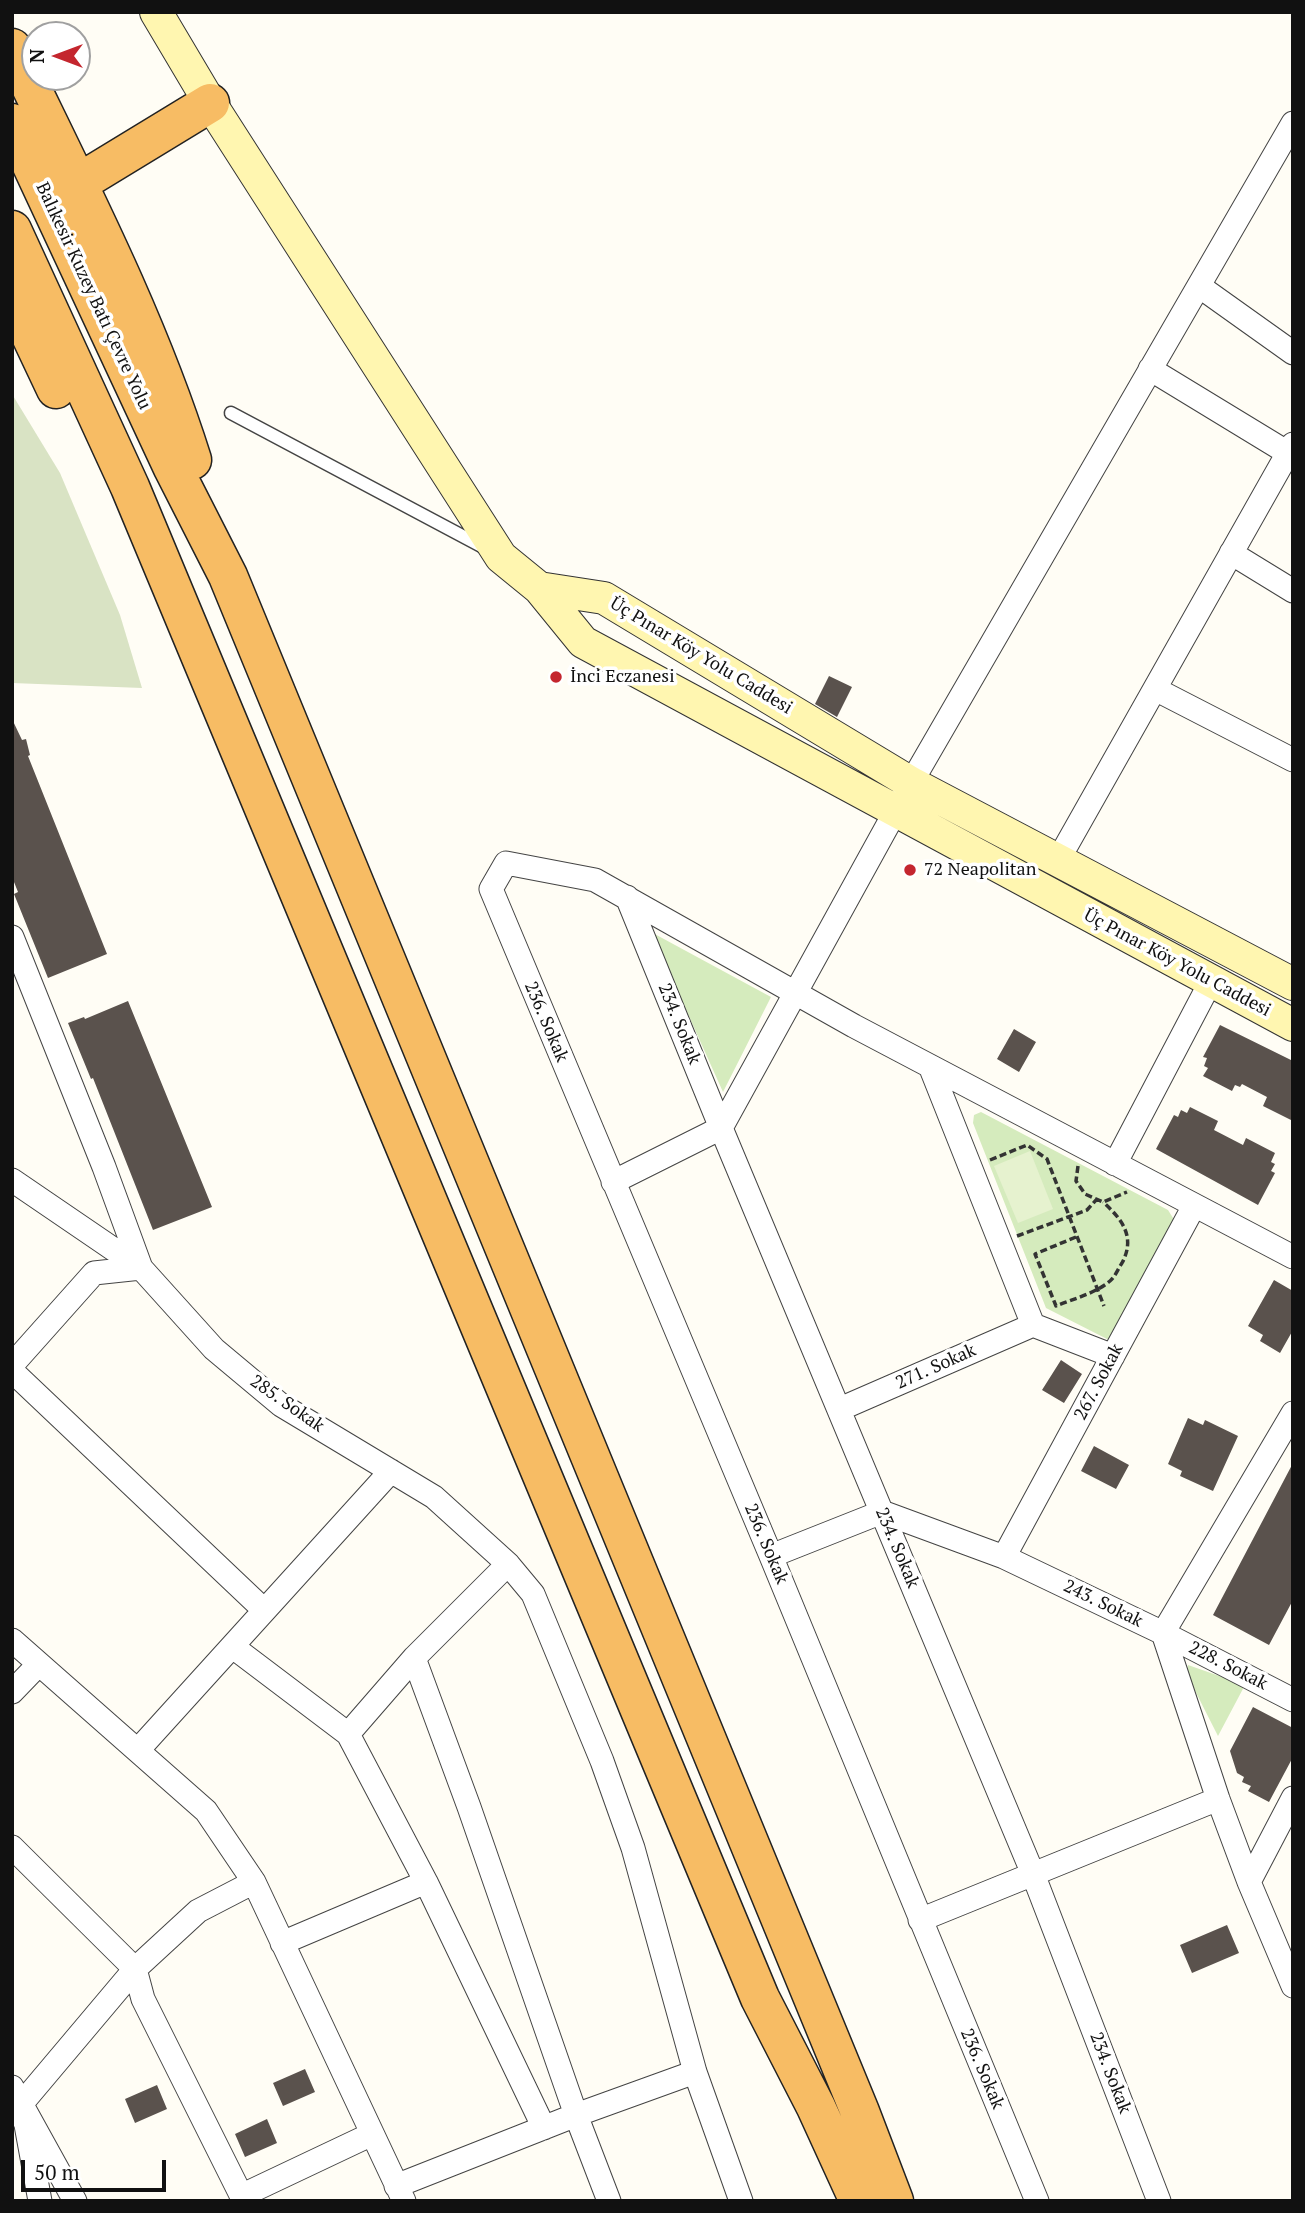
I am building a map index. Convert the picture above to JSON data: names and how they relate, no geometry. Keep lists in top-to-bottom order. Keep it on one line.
{"streets":{"highway":["Balıkesir Kuzey Batı Çevre Yolu"],"main road":["Üç Pınar Köy Yolu Caddesi"],"street":["236. Sokak","234. Sokak","271. Sokak","267. Sokak","285. Sokak","243. Sokak","228. Sokak"]},"crossings":[["236. Sokak","234. Sokak"],["234. Sokak","271. Sokak"],["234. Sokak","243. Sokak"],["267. Sokak","243. Sokak"],["243. Sokak","228. Sokak"]],"places":["İnci Eczanesi","72 Neapolitan"],"scale_bar":"50 m","north":"left"}
